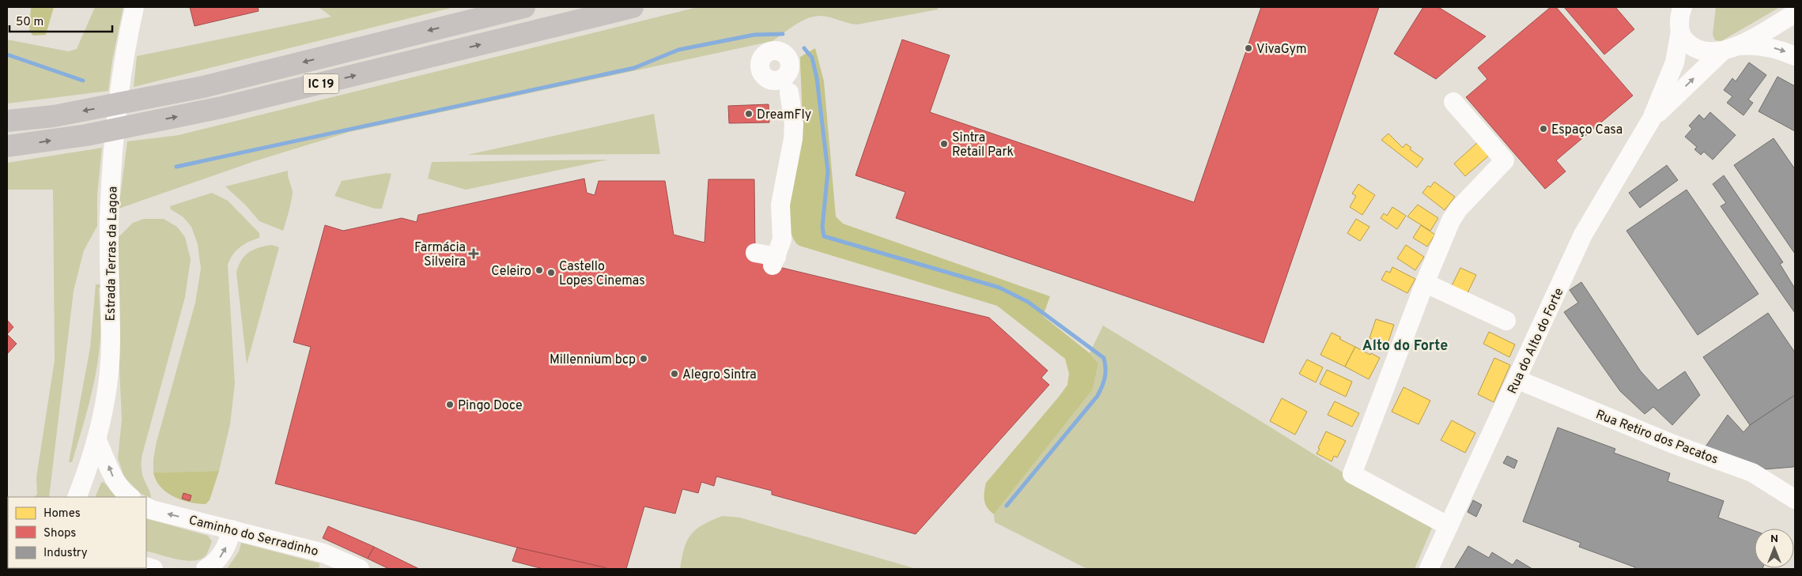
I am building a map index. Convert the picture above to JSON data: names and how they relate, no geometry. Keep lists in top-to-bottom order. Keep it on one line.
{"streets":{"highway":["IC 19"],"street":["Estrada Terras da Lagoa","Rua do Alto do Forte","Rua Retiro dos Pacatos","Caminho do Serradinho"]},"crossings":[["Rua do Alto do Forte","Rua Retiro dos Pacatos"]],"one_way":["Caminho do Serradinho"],"districts":["Alto do Forte"],"places":{"other":["VivaGym","DreamFly","Espaço Casa","Sintra Retail Park","Celeiro","Castello Lopes Cinemas","Millennium bcp","Alegro Sintra","Pingo Doce"],"health":["Farmácia Silveira"]},"legend":["Homes","Shops","Industry"],"scale_bar":"50 m","north":"top"}
